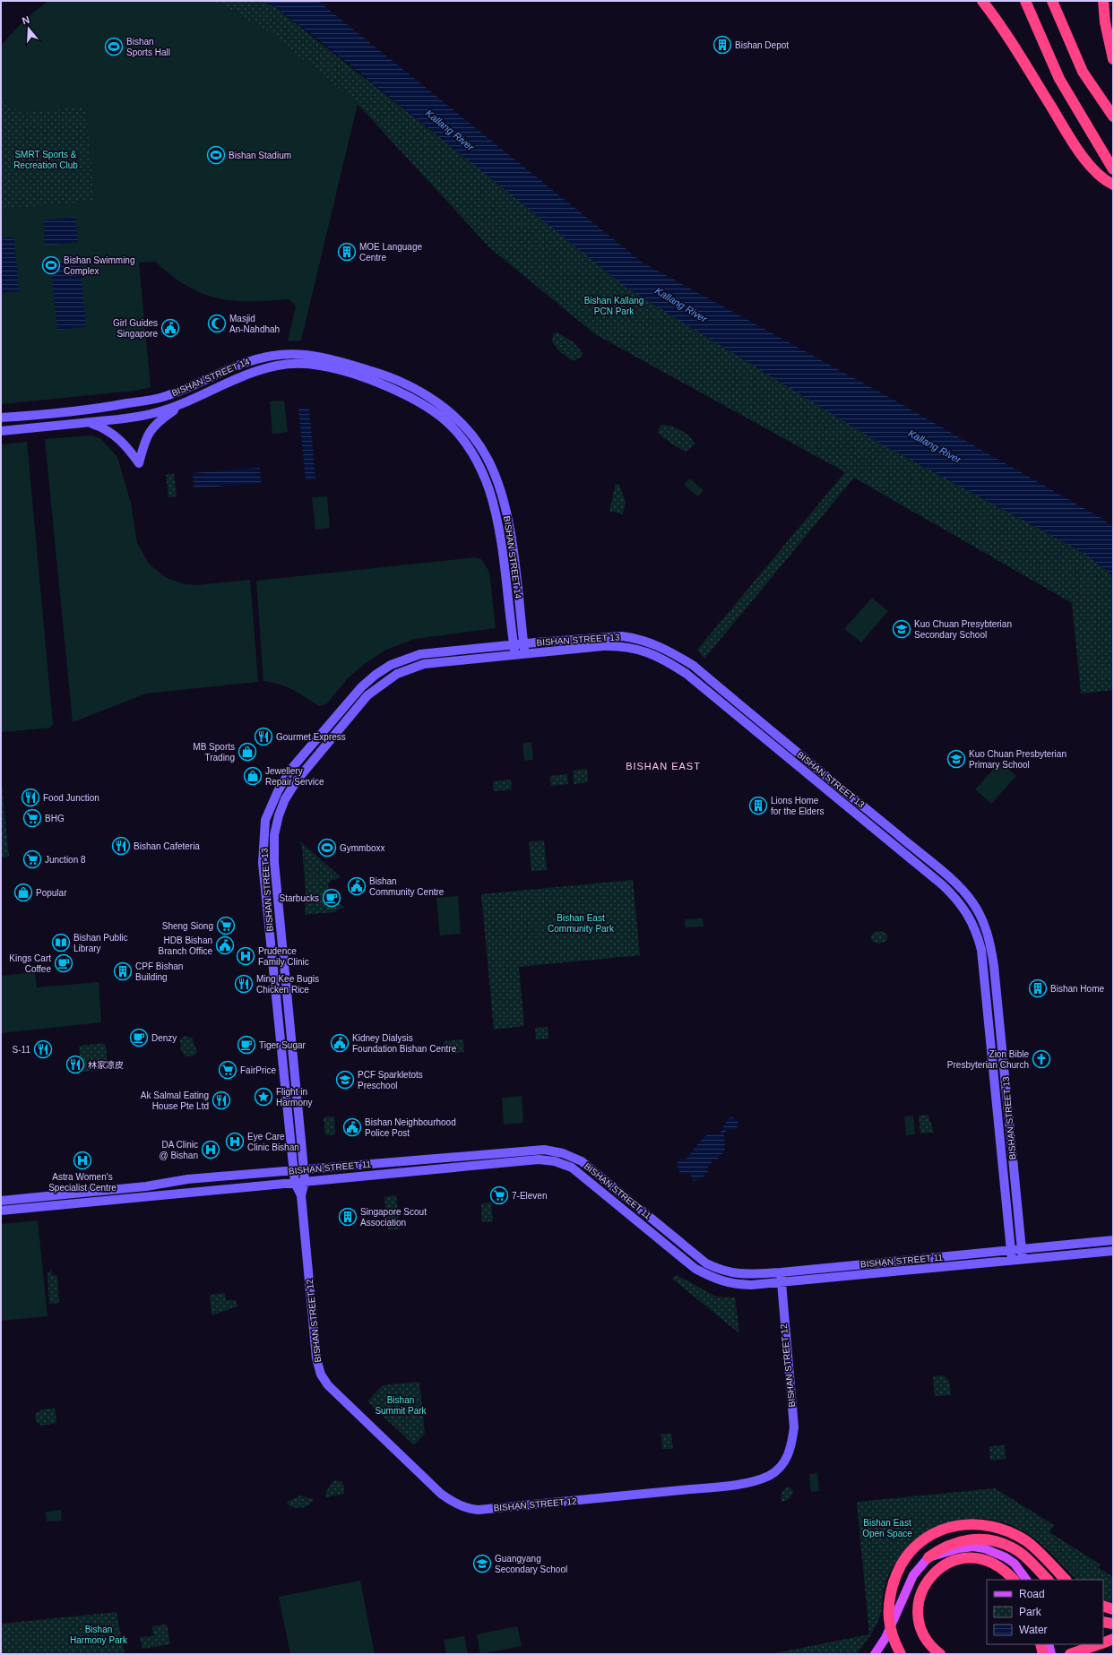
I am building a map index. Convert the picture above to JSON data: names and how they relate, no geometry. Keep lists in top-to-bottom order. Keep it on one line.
{"streets":{"street":["BISHAN STREET 14","BISHAN STREET 13","BISHAN STREET 11","BISHAN STREET 12"]},"crossings":[["BISHAN STREET 14","BISHAN STREET 13"],["BISHAN STREET 13","BISHAN STREET 11"],["BISHAN STREET 13","BISHAN STREET 12"],["BISHAN STREET 11","BISHAN STREET 12"]],"districts":["BISHAN EAST"],"water":["Kallang River"],"parks":["SMRT Sports & Recreation Club","Bishan Kallang PCN Park","Bishan East Community Park","Bishan Summit Park","Bishan East Open Space","Bishan Harmony Park"],"places":{"building":["Bishan Depot","MOE Language Centre","Lions Home for the Elders","CPF Bishan Building","Bishan Home","Singapore Scout Association"],"sports":["Bishan Sports Hall","Bishan Stadium","Bishan Swimming Complex","Gymmboxx"],"mosque":["Masjid An-Nahdhah"],"public building":["Girl Guides Singapore","Bishan Community Centre","HDB Bishan Branch Office","Kidney Dialysis Foundation Bishan Centre","Bishan Neighbourhood Police Post"],"school or university":["Kuo Chuan Presybterian Secondary School","Kuo Chuan Presbyterian Primary School","PCF Sparkletots Preschool","Guangyang Secondary School"],"restaurant":["Gourmet Express","Food Junction","Bishan Cafeteria","Ming Kee Bugis Chicken Rice","S-11","林家凉皮","Ak Salmal Eating House Pte Ltd"],"shop":["MB Sports Trading","Jewellery Repair Service","Popular"],"supermarket":["BHG","Junction 8","Sheng Siong","FairPrice","7-Eleven"],"cafe":["Starbucks","Kings Cart Coffee","Denzy","Tiger Sugar"],"library":["Bishan Public Library"],"hospital":["Prudence Family Clinic","Eye Care Clinic Bishan","DA Clinic @ Bishan","Astra Women's Specialist Centre"],"church":["Zion Bible Presbyterian Church"],"place":["Flight in Harmony"]},"legend":["Road","Park","Water"],"north":"top"}
